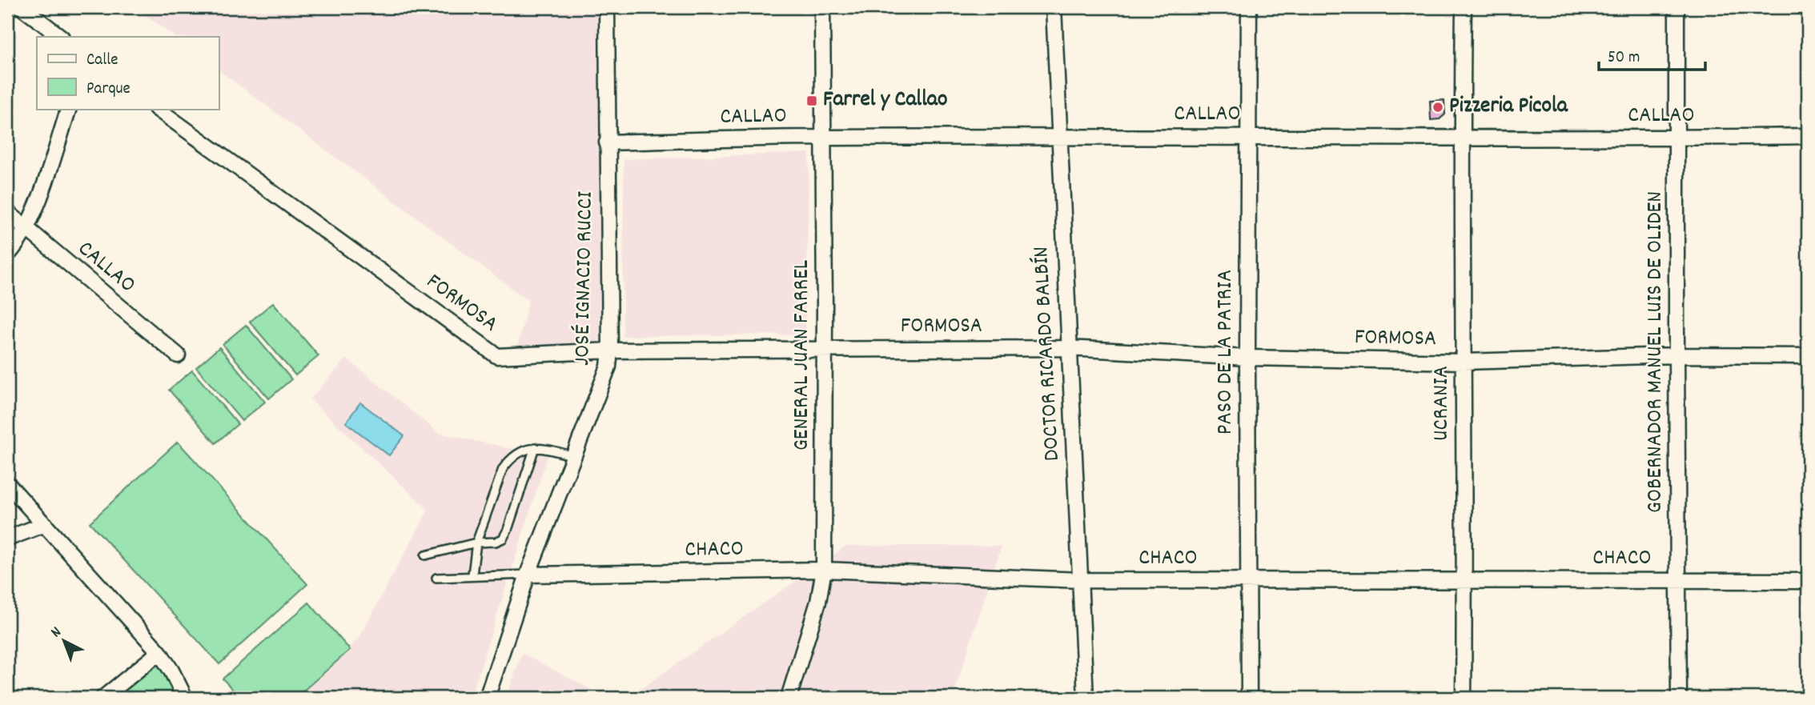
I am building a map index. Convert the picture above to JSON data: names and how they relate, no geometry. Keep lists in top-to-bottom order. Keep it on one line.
{"streets":{"street":["CALLAO","JOSÉ IGNACIO RUCCI","FORMOSA","PASO DE LA PATRIA","GOBERNADOR MANUEL LUIS DE OLIDEN","DOCTOR RICARDO BALBÍN","GENERAL JUAN FARREL","UCRANIA","CHACO"]},"crossings":[["CALLAO","JOSÉ IGNACIO RUCCI"],["CALLAO","PASO DE LA PATRIA"],["CALLAO","GOBERNADOR MANUEL LUIS DE OLIDEN"],["CALLAO","DOCTOR RICARDO BALBÍN"],["CALLAO","GENERAL JUAN FARREL"],["CALLAO","UCRANIA"],["JOSÉ IGNACIO RUCCI","FORMOSA"],["JOSÉ IGNACIO RUCCI","CHACO"],["FORMOSA","PASO DE LA PATRIA"],["FORMOSA","GOBERNADOR MANUEL LUIS DE OLIDEN"],["FORMOSA","DOCTOR RICARDO BALBÍN"],["FORMOSA","GENERAL JUAN FARREL"],["FORMOSA","UCRANIA"],["PASO DE LA PATRIA","CHACO"],["GOBERNADOR MANUEL LUIS DE OLIDEN","CHACO"],["DOCTOR RICARDO BALBÍN","CHACO"],["GENERAL JUAN FARREL","CHACO"],["UCRANIA","CHACO"]],"places":{"transit":["Farrel y Callao"],"other":["Pizzeria Picola"]},"legend":["Calle","Parque"],"scale_bar":"50 m","north":"top left"}
